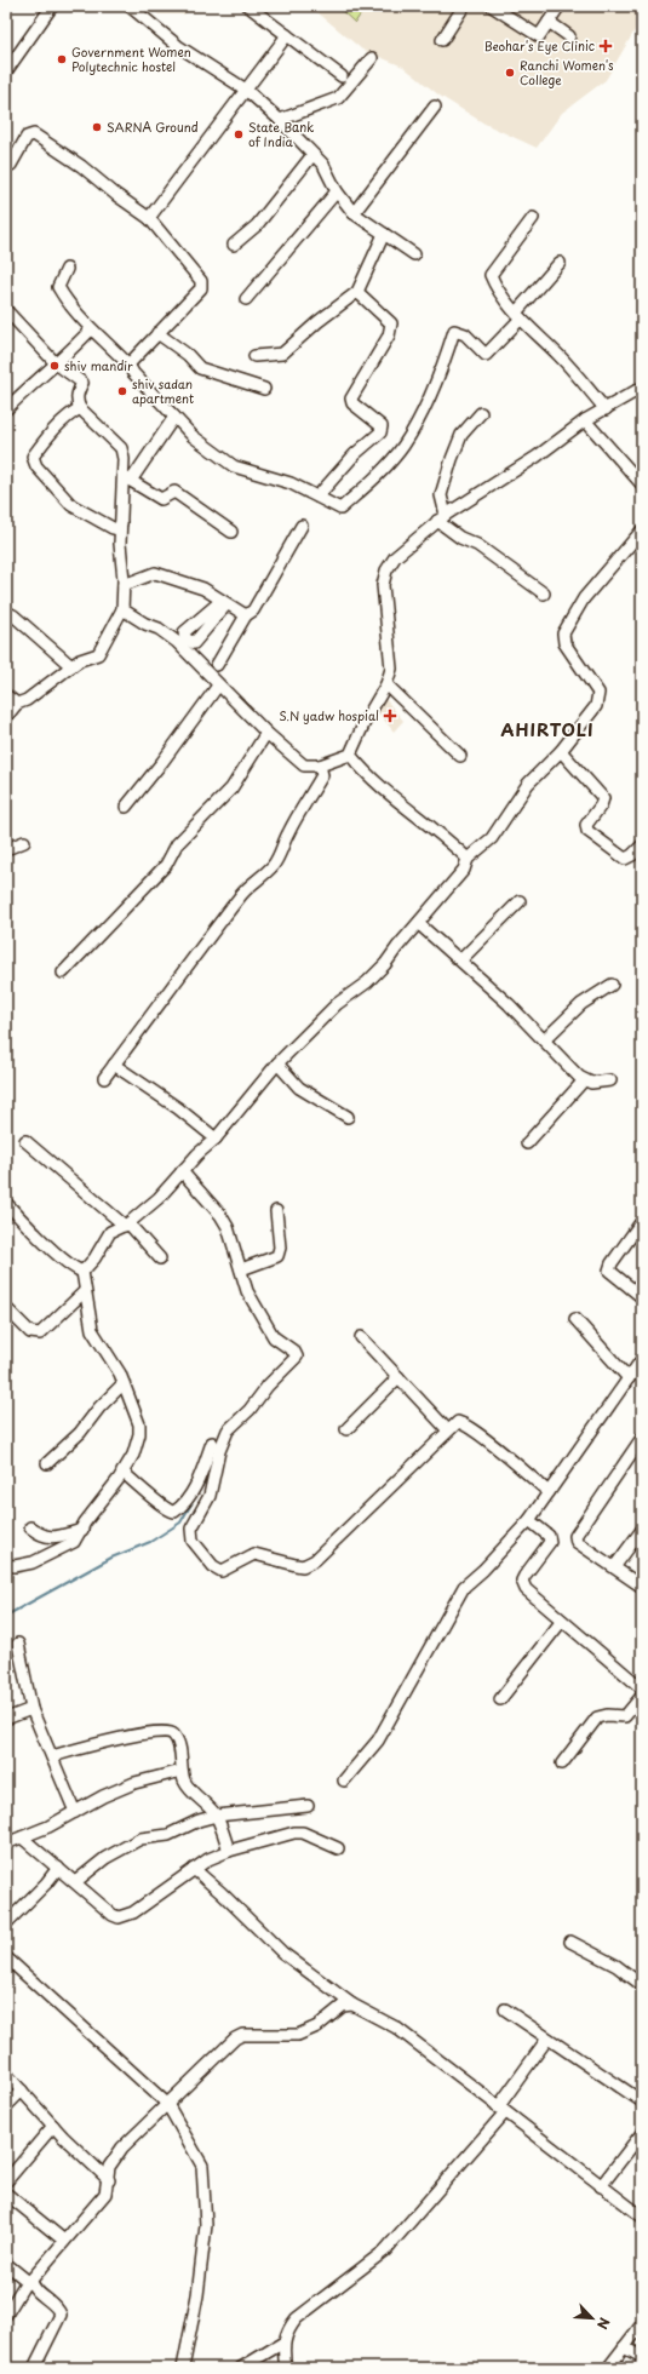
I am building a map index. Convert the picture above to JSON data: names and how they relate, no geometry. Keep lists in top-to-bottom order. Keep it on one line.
{"districts":["AHIRTOLI"],"places":{"health":["Beohar's Eye Clinic","S.N yadw hospial"],"other":["Government Women Polytechnic hostel","Ranchi Women's College","SARNA Ground","State Bank of India","shiv mandir","shiv sadan apartment"]},"north":"bottom right"}
